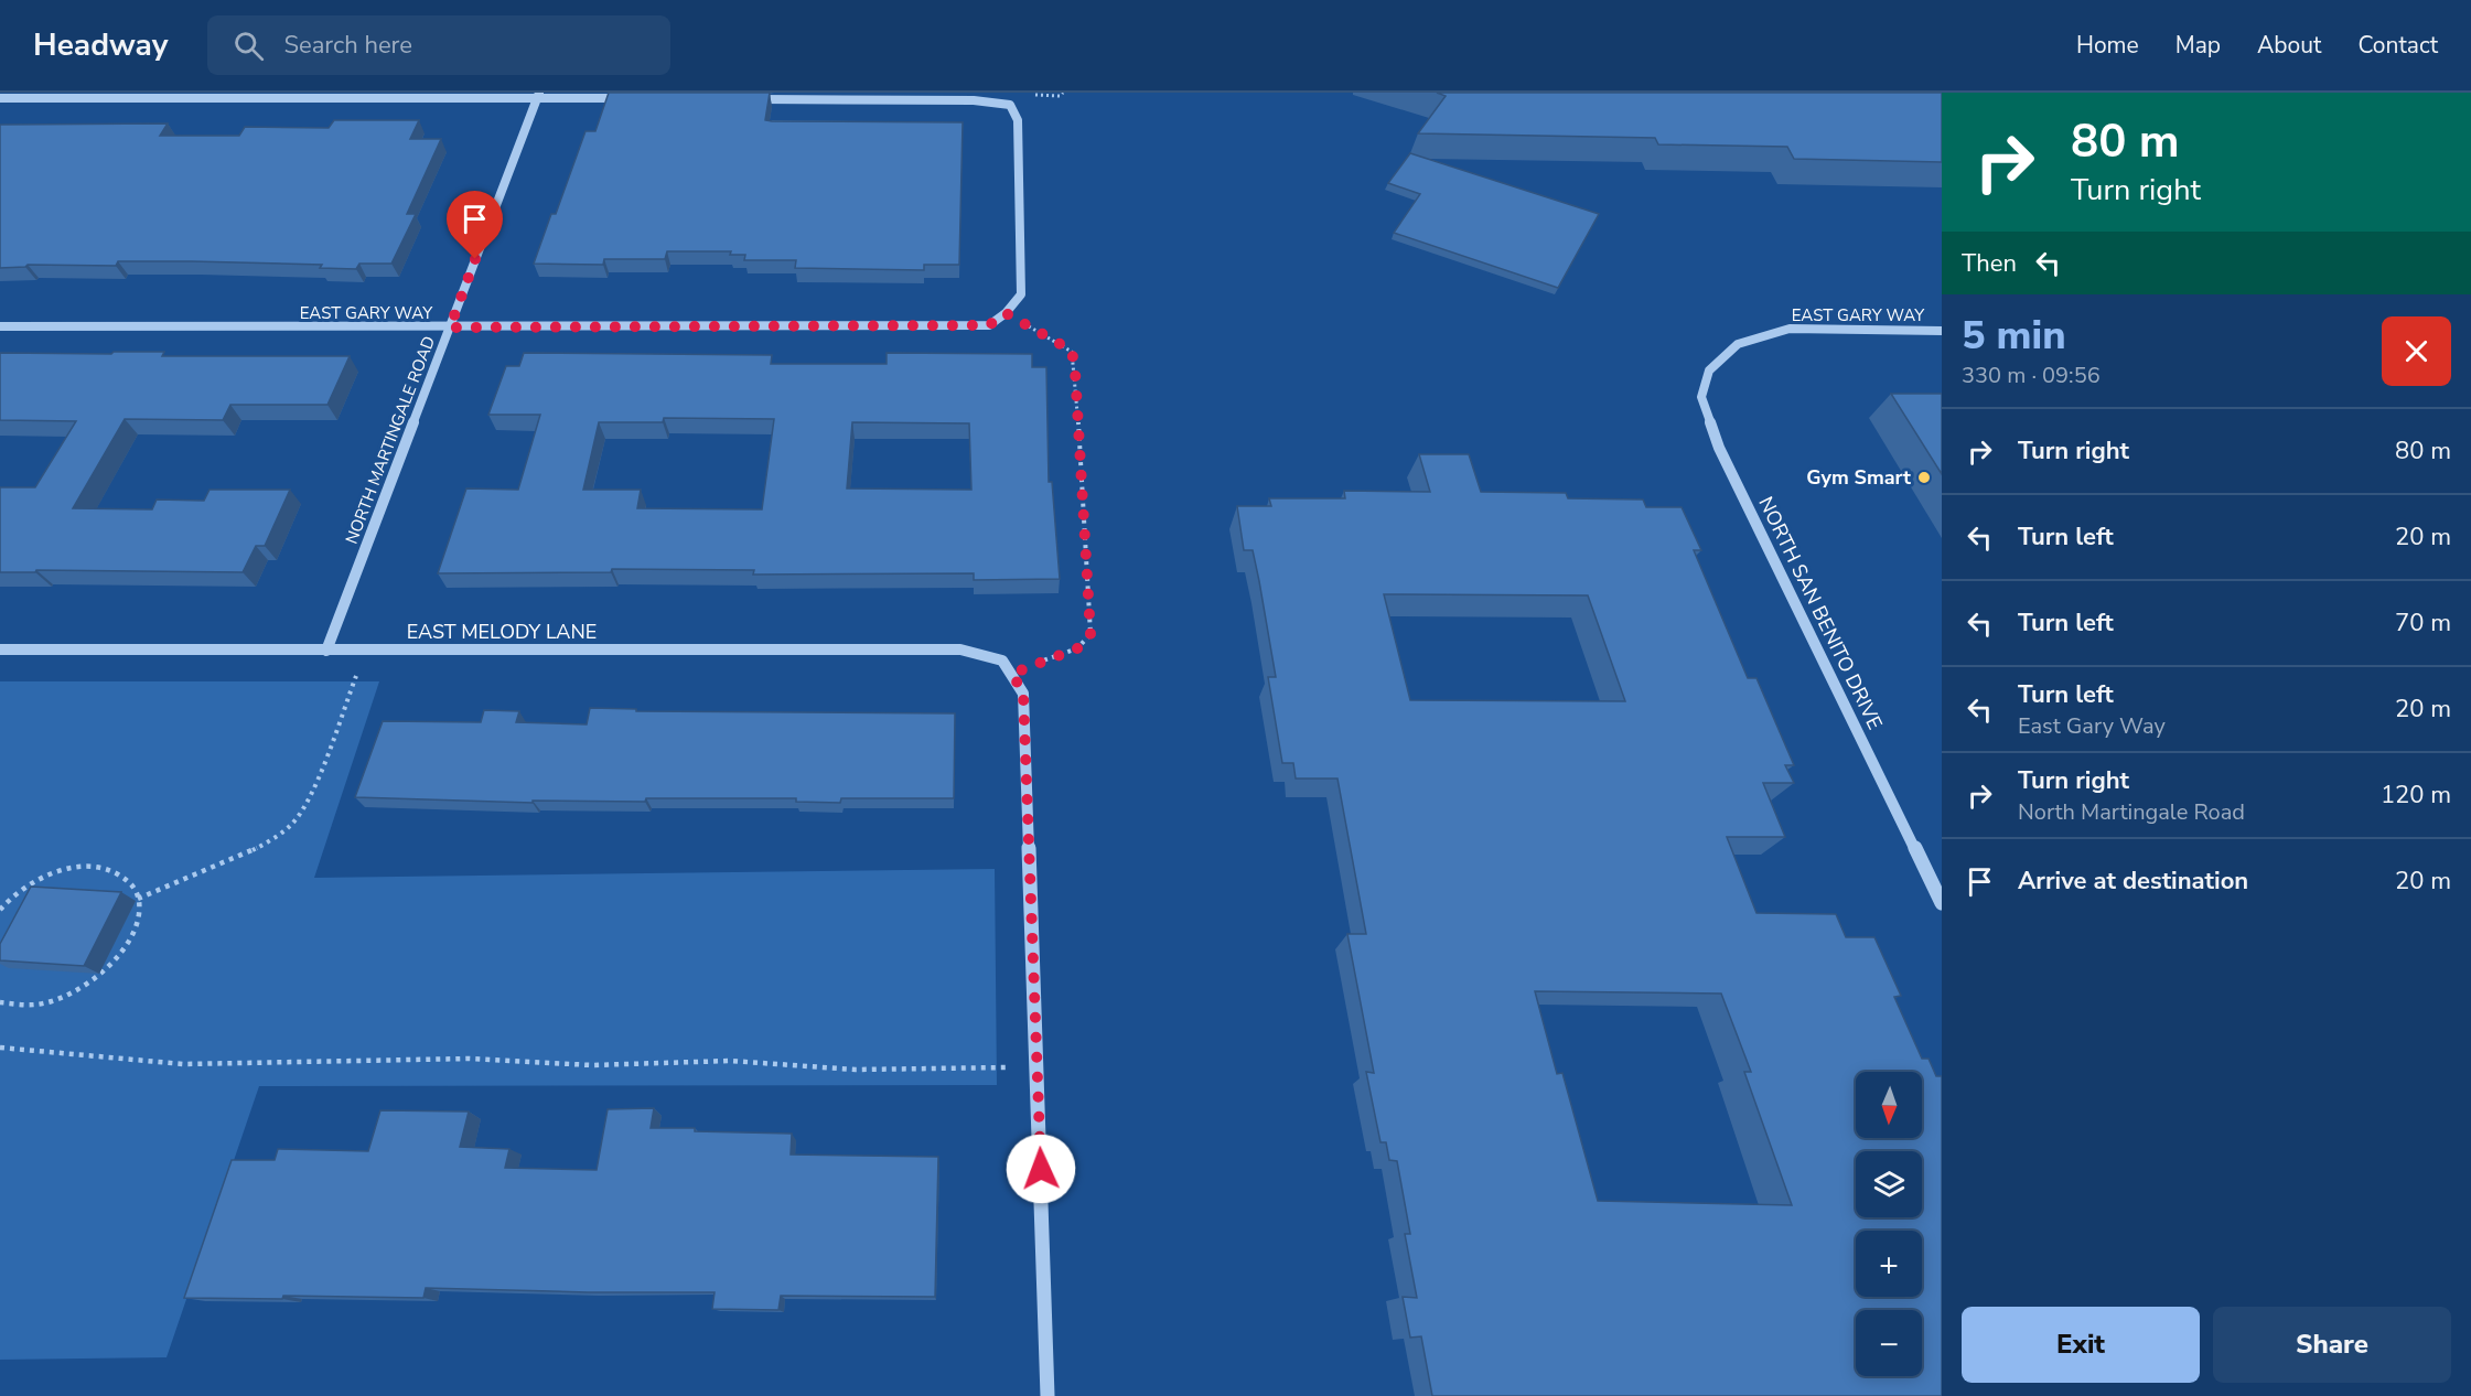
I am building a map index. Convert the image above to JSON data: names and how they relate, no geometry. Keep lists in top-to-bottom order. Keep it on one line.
{"streets":{"street":["EAST GARY WAY","NORTH MARTINGALE ROAD","NORTH SAN BENITO DRIVE","EAST MELODY LANE"]},"crossings":[["EAST GARY WAY","NORTH MARTINGALE ROAD"],["EAST GARY WAY","NORTH SAN BENITO DRIVE"],["NORTH MARTINGALE ROAD","EAST MELODY LANE"]],"places":["Gym Smart"],"north":"bottom","page":{"header":"Headway","search":"Search here","nav":["Home","Map","About","Contact"],"turn":["80 m","Turn right"],"then":"Then","heading":["5 min","330 m · 09:56"],"list":[{"name":"Turn right","value":"80 m"},{"name":"Turn left","value":"20 m"},{"name":"Turn left","value":"70 m"},{"name":"Turn left","note":"East Gary Way","value":"20 m"},{"name":"Turn right","note":"North Martingale Road","value":"120 m"},{"name":"Arrive at destination","value":"20 m"}],"map_buttons":["+","−"],"buttons":["Exit","Share"]}}
